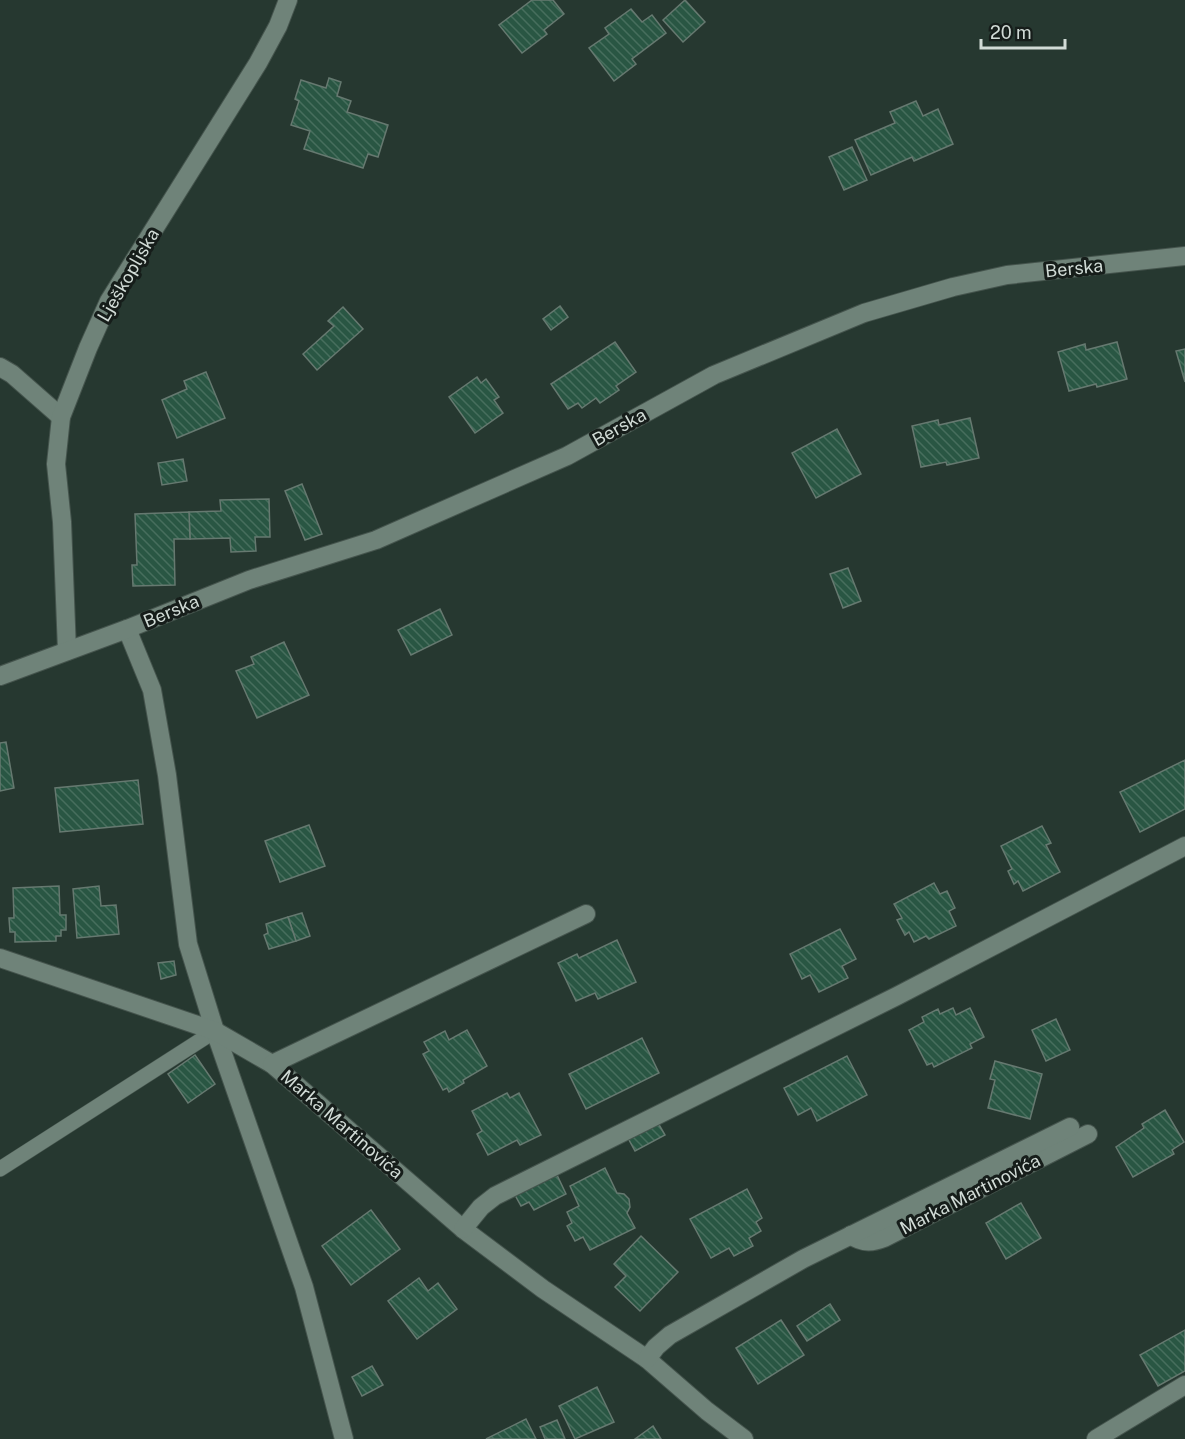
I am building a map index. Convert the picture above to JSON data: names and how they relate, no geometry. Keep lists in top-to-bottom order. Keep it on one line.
{"streets":{"street":["Berska","Lješkopljska","Marka Martinovića"]},"crossings":[["Berska","Lješkopljska"]],"scale_bar":"20 m"}
